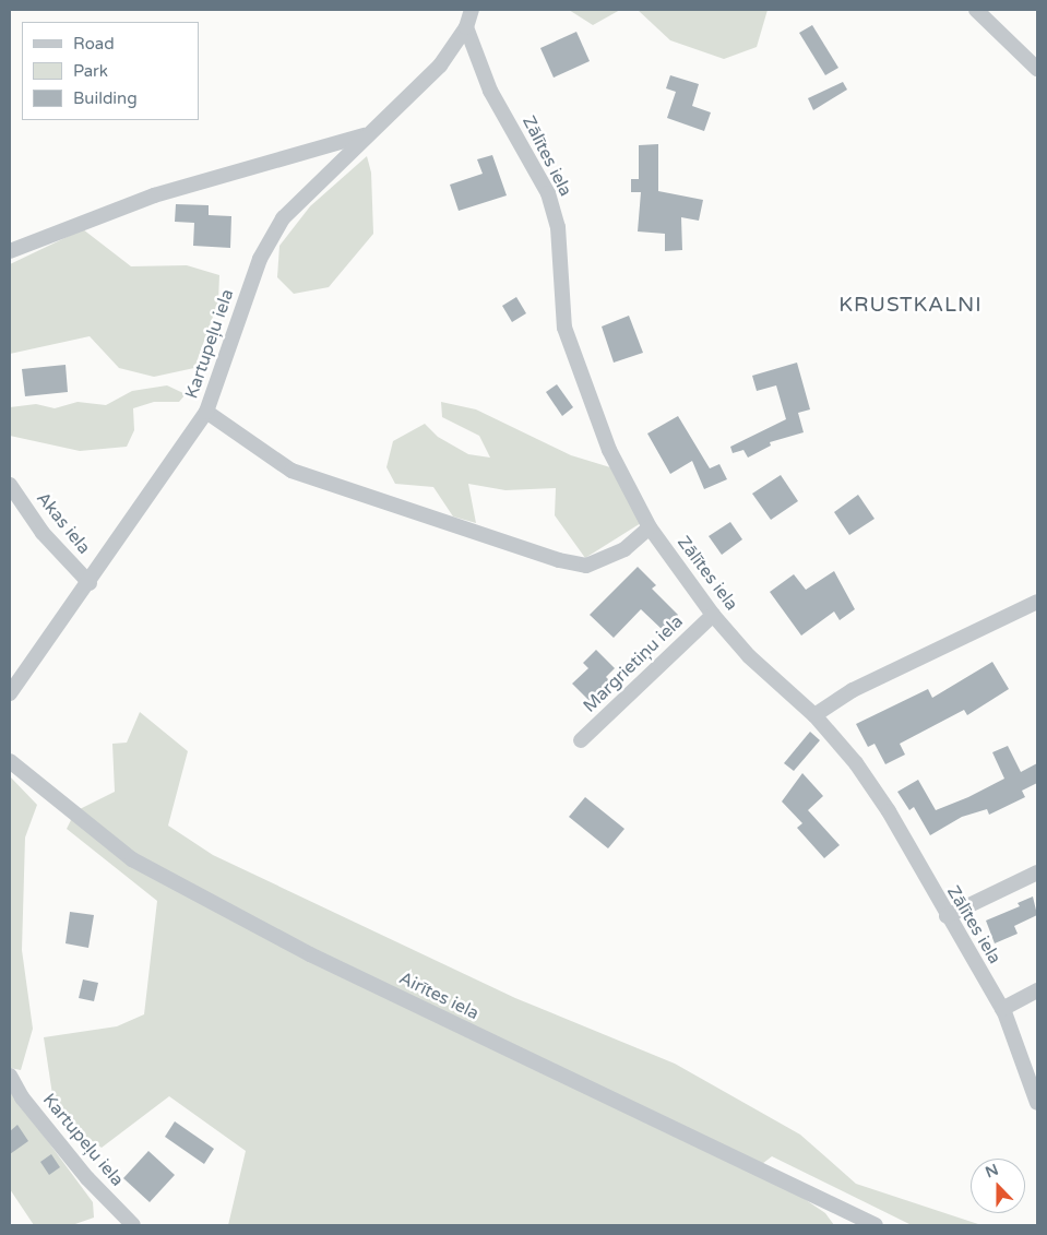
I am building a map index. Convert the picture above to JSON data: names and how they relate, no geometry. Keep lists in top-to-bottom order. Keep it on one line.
{"streets":{"street":["Zālītes iela","Kartupeļu iela","Akas iela","Margrietiņu iela","Airītes iela"]},"crossings":[["Zālītes iela","Kartupeļu iela"],["Zālītes iela","Margrietiņu iela"],["Kartupeļu iela","Akas iela"]],"districts":["KRUSTKALNI"],"legend":["Road","Park","Building"],"north":"top"}
